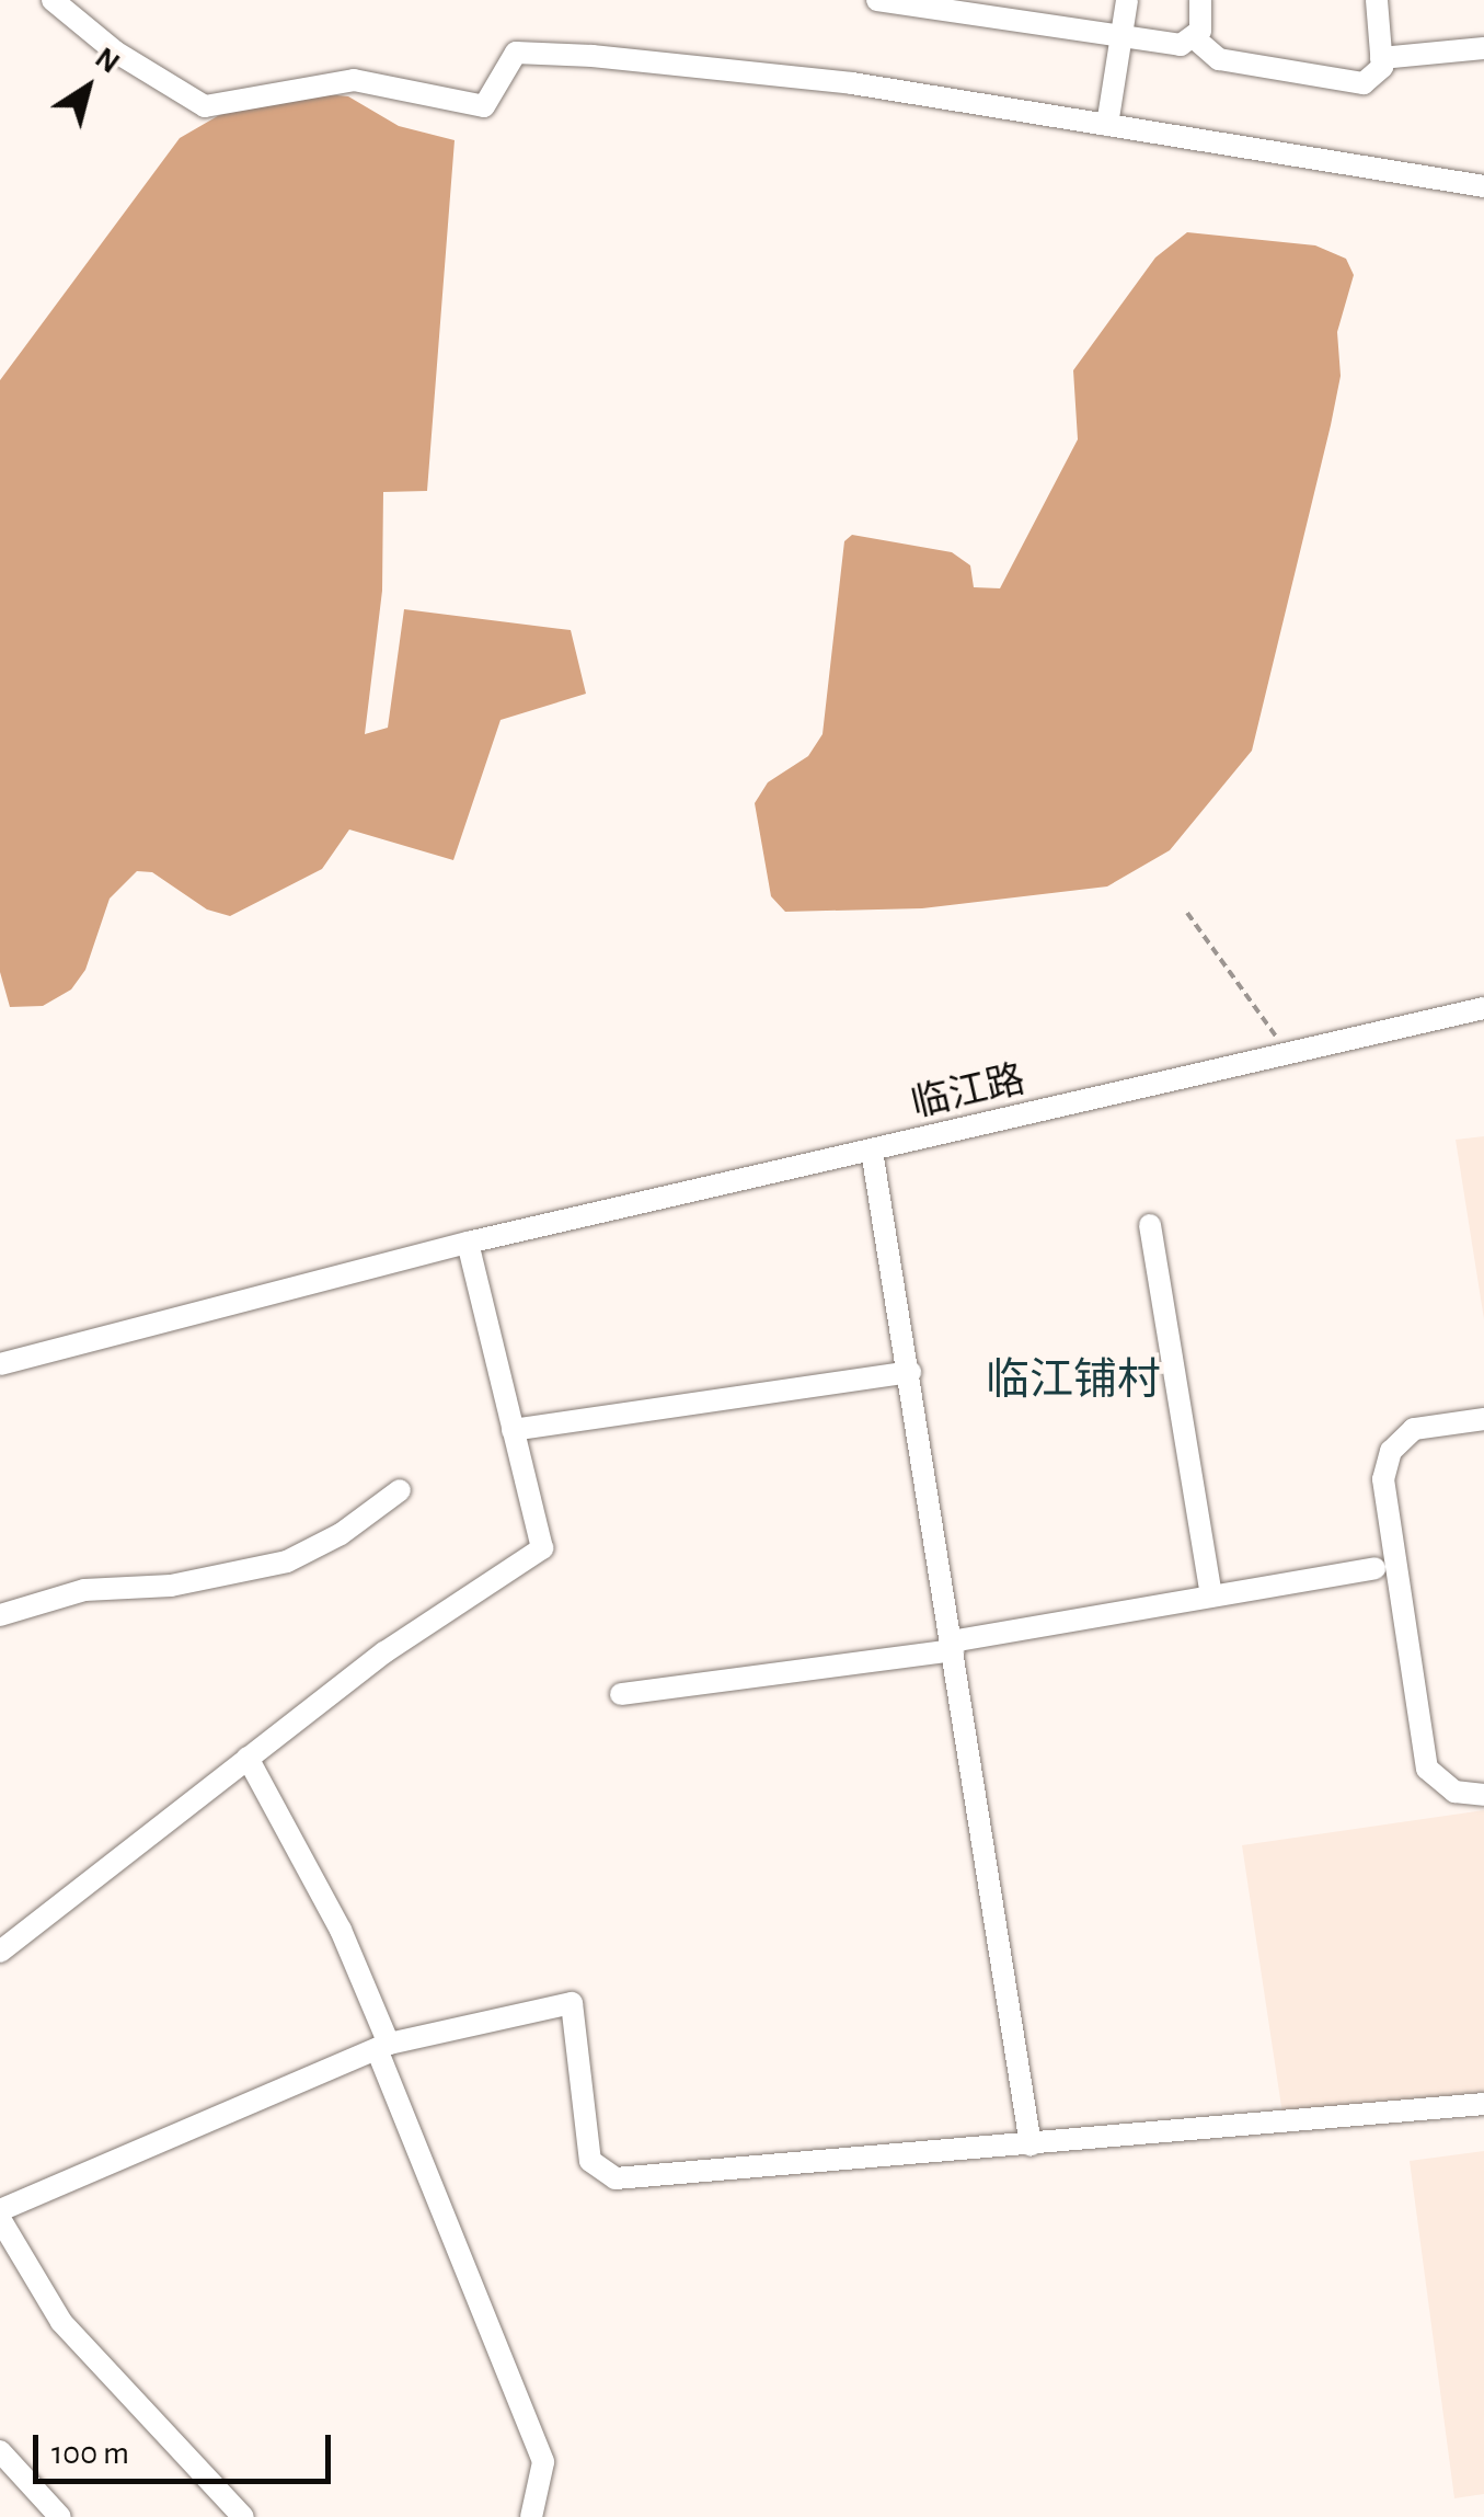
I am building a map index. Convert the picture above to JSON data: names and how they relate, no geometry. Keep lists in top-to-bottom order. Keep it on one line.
{"streets":{"street":["临江路"]},"districts":["临江铺村"],"scale_bar":"100 m","north":"top right"}
